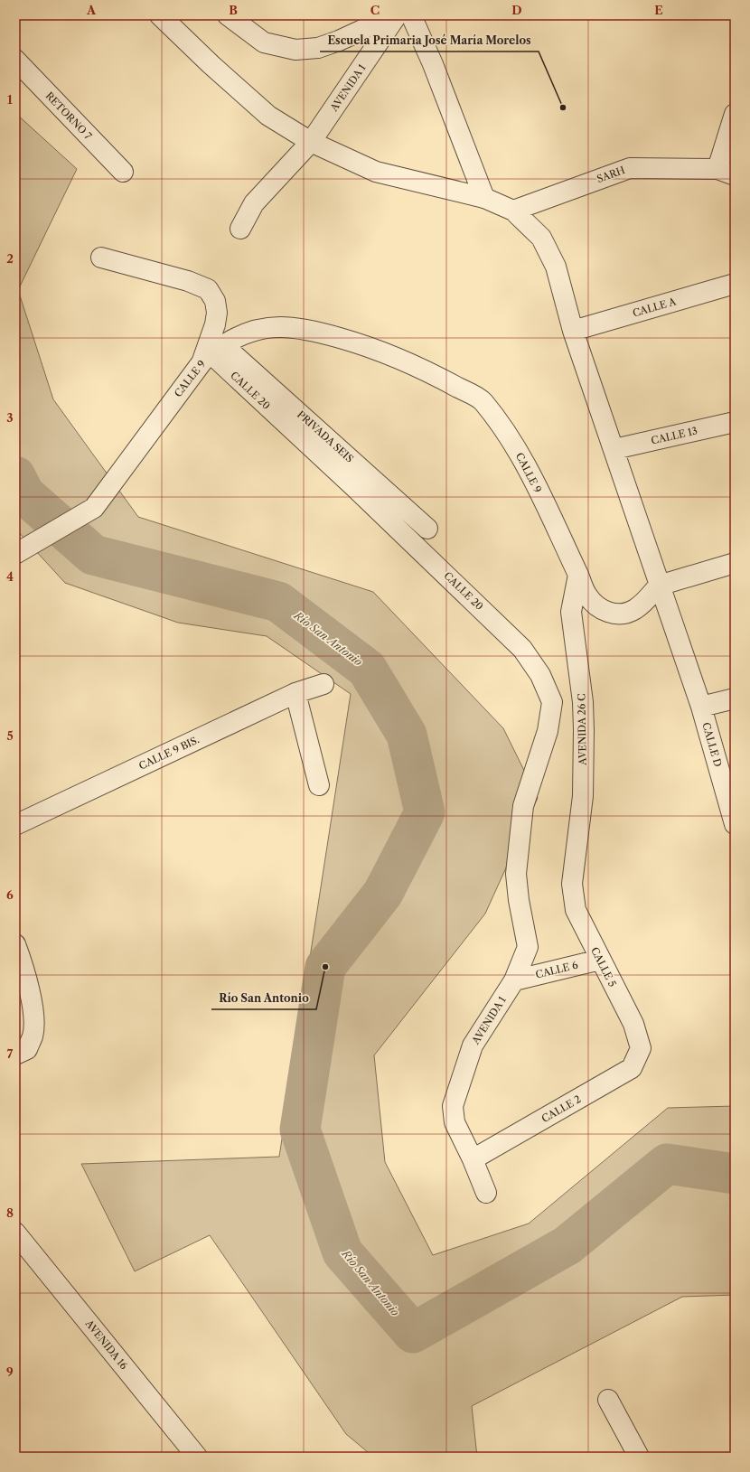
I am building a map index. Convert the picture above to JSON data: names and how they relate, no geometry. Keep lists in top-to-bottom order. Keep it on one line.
{"streets":{"street":["AVENIDA 1","RETORNO 7","SARH","CALLE A","CALLE 9","CALLE 20","CALLE 13","PRIVADA SEIS","AVENIDA 26 C","CALLE D","CALLE 9 BIS.","CALLE 5","CALLE 6","CALLE 2","AVENIDA 16"]},"crossings":[["AVENIDA 1","CALLE 20"],["AVENIDA 1","CALLE 6"],["AVENIDA 1","CALLE 2"],["CALLE 9","CALLE 20"],["CALLE 9","PRIVADA SEIS"],["CALLE 9","AVENIDA 26 C"],["CALLE 9","CALLE D"],["CALLE 20","PRIVADA SEIS"],["AVENIDA 26 C","CALLE 5"],["CALLE 5","CALLE 6"],["CALLE 5","CALLE 2"]],"water":["Río San Antonio"],"places":["Escuela Primaria José María Morelos","Río San Antonio"],"grid":{"columns":["A","B","C","D","E"],"rows":["1","2","3","4","5","6","7","8","9"]}}
